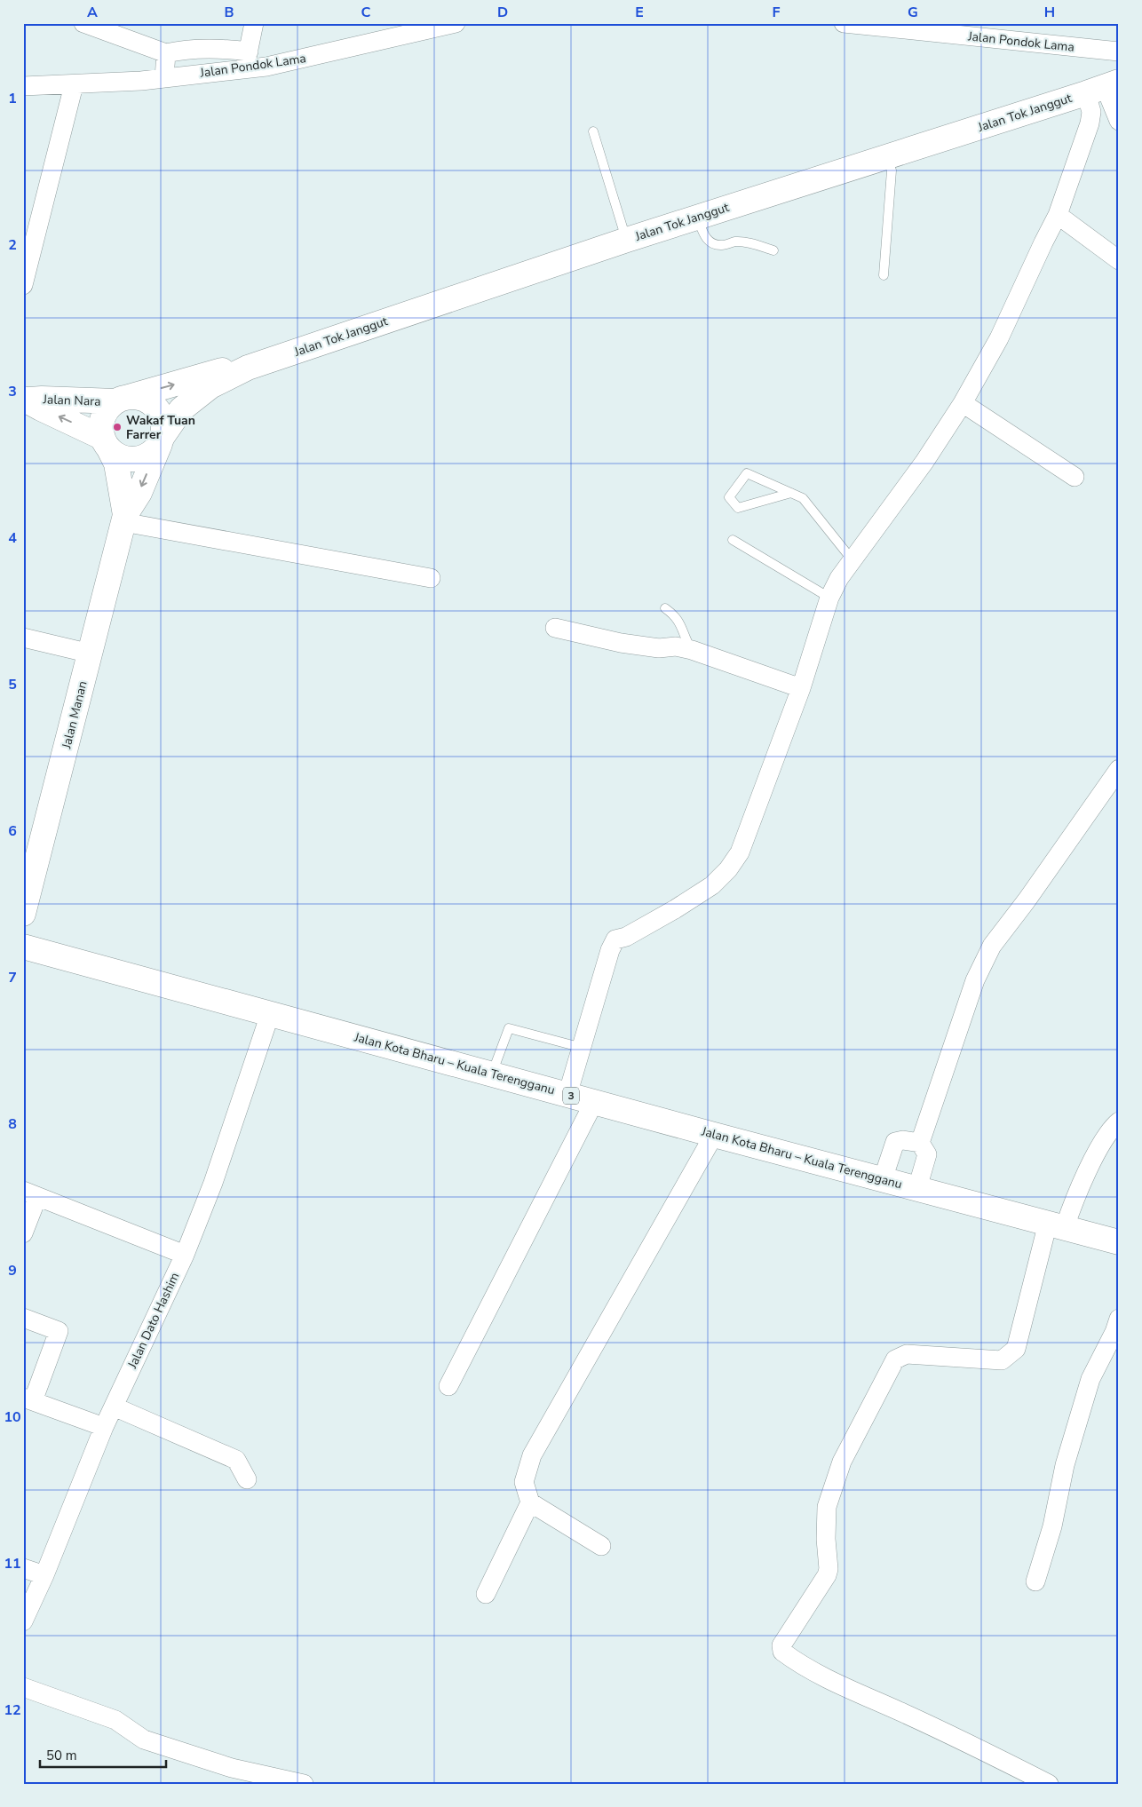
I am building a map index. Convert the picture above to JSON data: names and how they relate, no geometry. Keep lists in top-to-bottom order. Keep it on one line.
{"streets":{"main road":["Jalan Tok Janggut","Jalan Nara","Jalan Manan","Jalan Kota Bharu – Kuala Terengganu","3"],"street":["Jalan Pondok Lama","Jalan Dato Hashim"]},"crossings":[["Jalan Tok Janggut","Jalan Nara"],["Jalan Tok Janggut","Jalan Manan"],["Jalan Nara","Jalan Manan"],["Jalan Kota Bharu – Kuala Terengganu","Jalan Dato Hashim"]],"one_way":["Jalan Nara"],"places":["Wakaf Tuan Farrer"],"scale_bar":"50 m","grid":{"columns":["A","B","C","D","E","F","G","H"],"rows":["1","2","3","4","5","6","7","8","9","10","11","12"]}}
